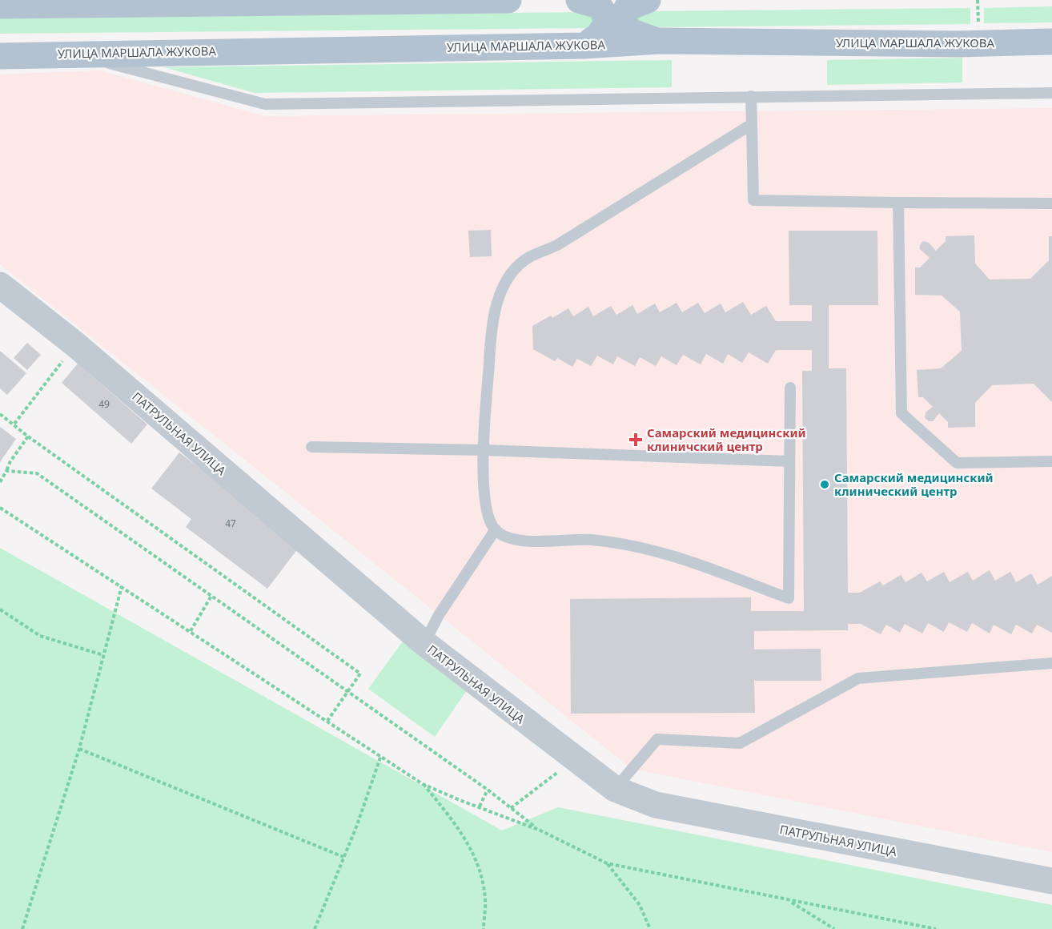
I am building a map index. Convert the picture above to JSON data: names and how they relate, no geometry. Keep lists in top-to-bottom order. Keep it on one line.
{"streets":{"main road":["УЛИЦА МАРШАЛА ЖУКОВА"],"street":["ПАТРУЛЬНАЯ УЛИЦА"]},"places":{"health":["Самарский медицинский клиничский центр"],"other":["Самарский медицинский клинический центр"]},"house_numbers":["49","47"]}
